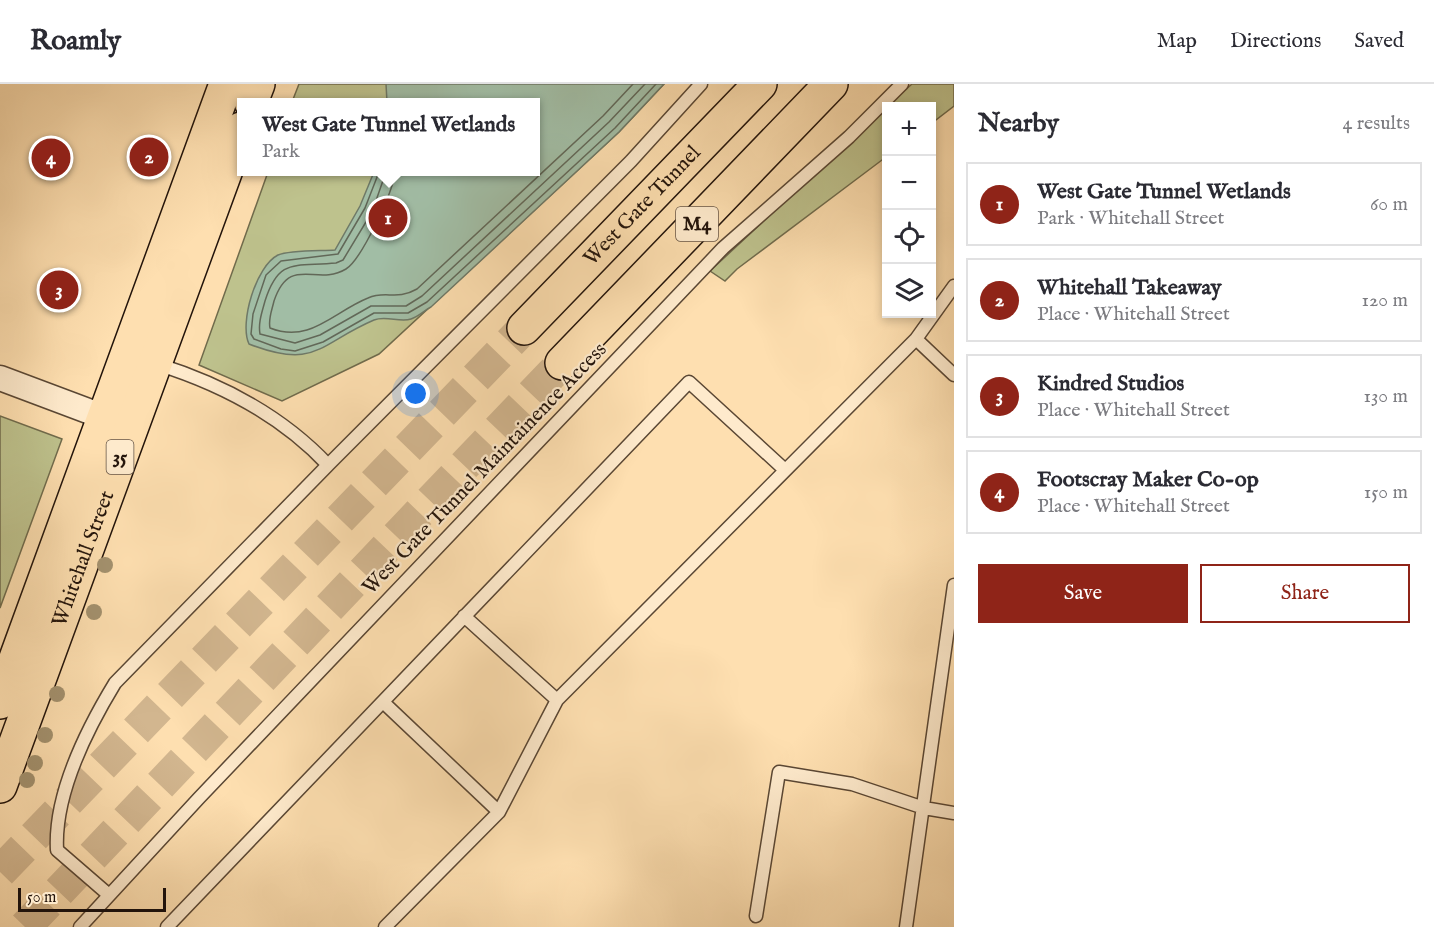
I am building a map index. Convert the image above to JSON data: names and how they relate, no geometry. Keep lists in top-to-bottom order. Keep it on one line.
{"streets":{"main road":["West Gate Tunnel","M4","35","Whitehall Street"],"lane":["West Gate Tunnel Maintainence Access"]},"scale_bar":"50 m","page":{"header":"Roamly","nav":["Map","Directions","Saved"],"heading":["Nearby","4 results"],"popup":["West Gate Tunnel Wetlands","Park"],"map_buttons":["+","−"],"pins":["2","4","1","3"],"list":[{"mark":"1","name":"West Gate Tunnel Wetlands","note":"Park · Whitehall Street","value":"60 m"},{"mark":"2","name":"Whitehall Takeaway","note":"Place · Whitehall Street","value":"120 m"},{"mark":"3","name":"Kindred Studios","note":"Place · Whitehall Street","value":"130 m"},{"mark":"4","name":"Footscray Maker Co-op","note":"Place · Whitehall Street","value":"150 m"}],"buttons":["Save","Share"],"scale":"50 m"}}
